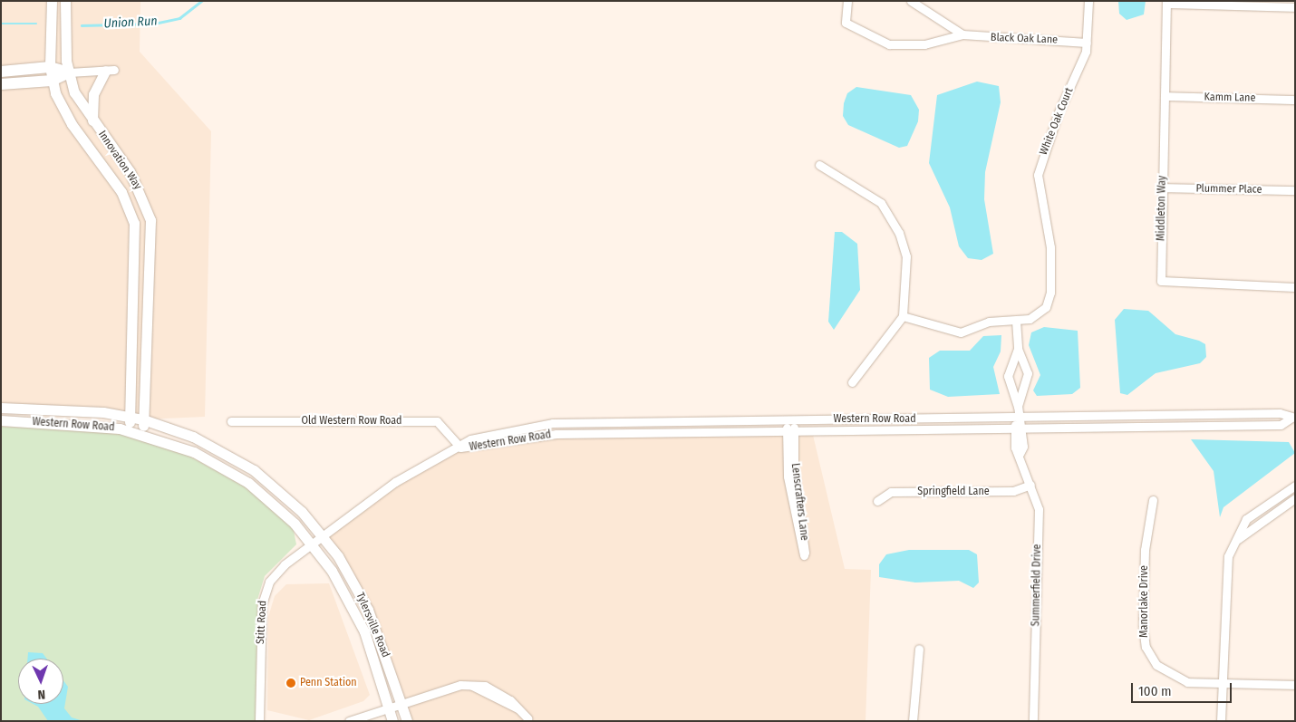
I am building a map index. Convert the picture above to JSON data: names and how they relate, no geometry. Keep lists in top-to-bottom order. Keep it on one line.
{"streets":{"main road":["Innovation Way","Western Row Road","Tylersville Road"],"street":["Black Oak Lane","Kamm Lane","White Oak Court","Plummer Place","Middleton Way","Old Western Row Road","Springfield Lane","Lenscrafters Lane","Summerfield Drive","Manorlake Drive","Stitt Road"]},"crossings":[["Black Oak Lane","White Oak Court"],["Kamm Lane","Middleton Way"],["Innovation Way","Western Row Road"],["Plummer Place","Middleton Way"],["Western Row Road","Old Western Row Road"],["Western Row Road","Lenscrafters Lane"],["Western Row Road","Summerfield Drive"],["Western Row Road","Stitt Road"],["Western Row Road","Tylersville Road"],["Springfield Lane","Summerfield Drive"],["Stitt Road","Tylersville Road"]],"water":["Union Run"],"places":["Penn Station"],"scale_bar":"100 m","north":"bottom"}
